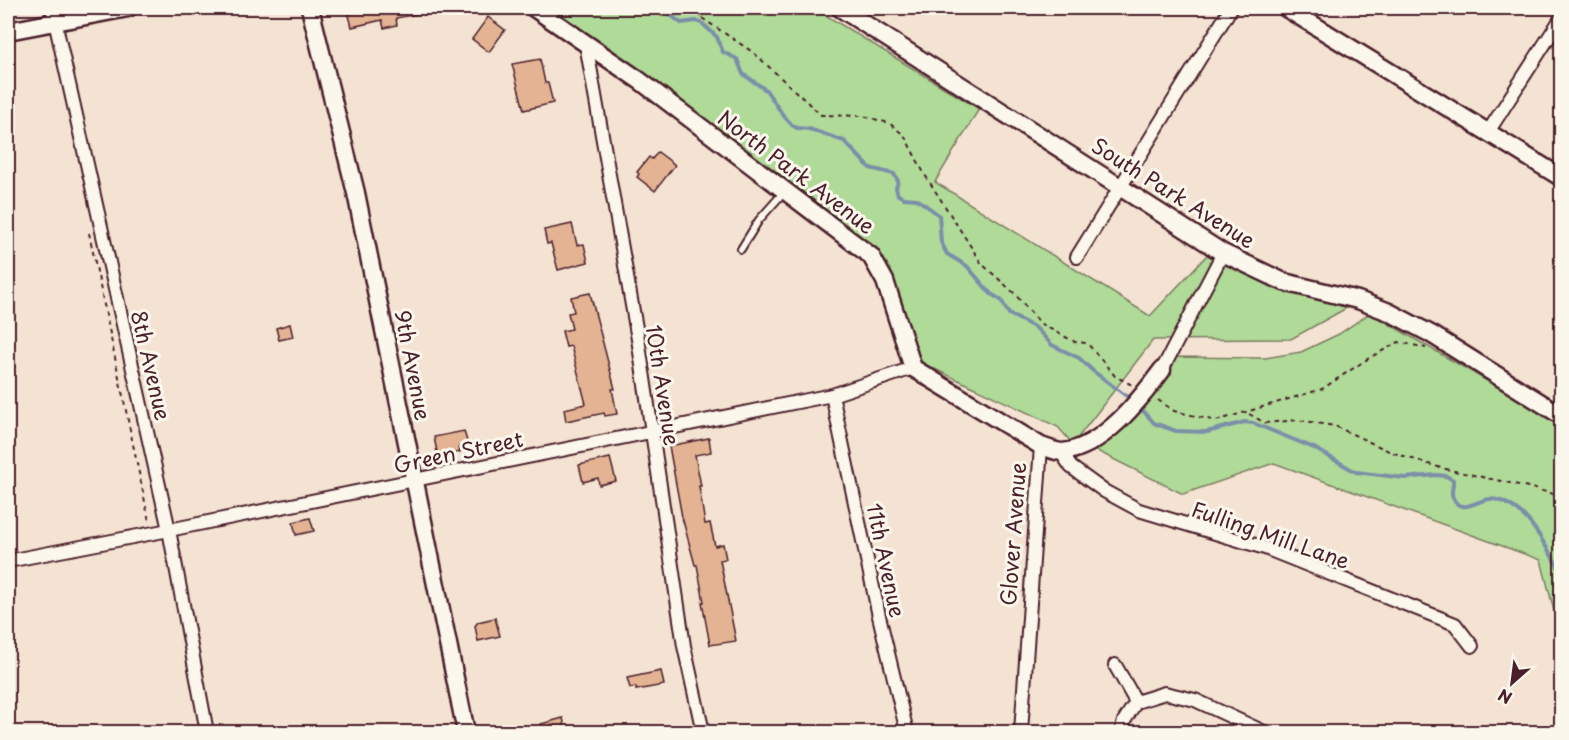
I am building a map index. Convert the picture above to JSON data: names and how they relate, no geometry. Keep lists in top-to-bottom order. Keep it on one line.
{"streets":{"street":["North Park Avenue","South Park Avenue","8th Avenue","9th Avenue","10th Avenue","Green Street","Glover Avenue","Fulling Mill Lane","11th Avenue"]},"crossings":[["North Park Avenue","10th Avenue"],["North Park Avenue","Green Street"],["8th Avenue","Green Street"],["9th Avenue","Green Street"],["10th Avenue","Green Street"],["Green Street","11th Avenue"],["Glover Avenue","Fulling Mill Lane"]],"north":"bottom left"}
